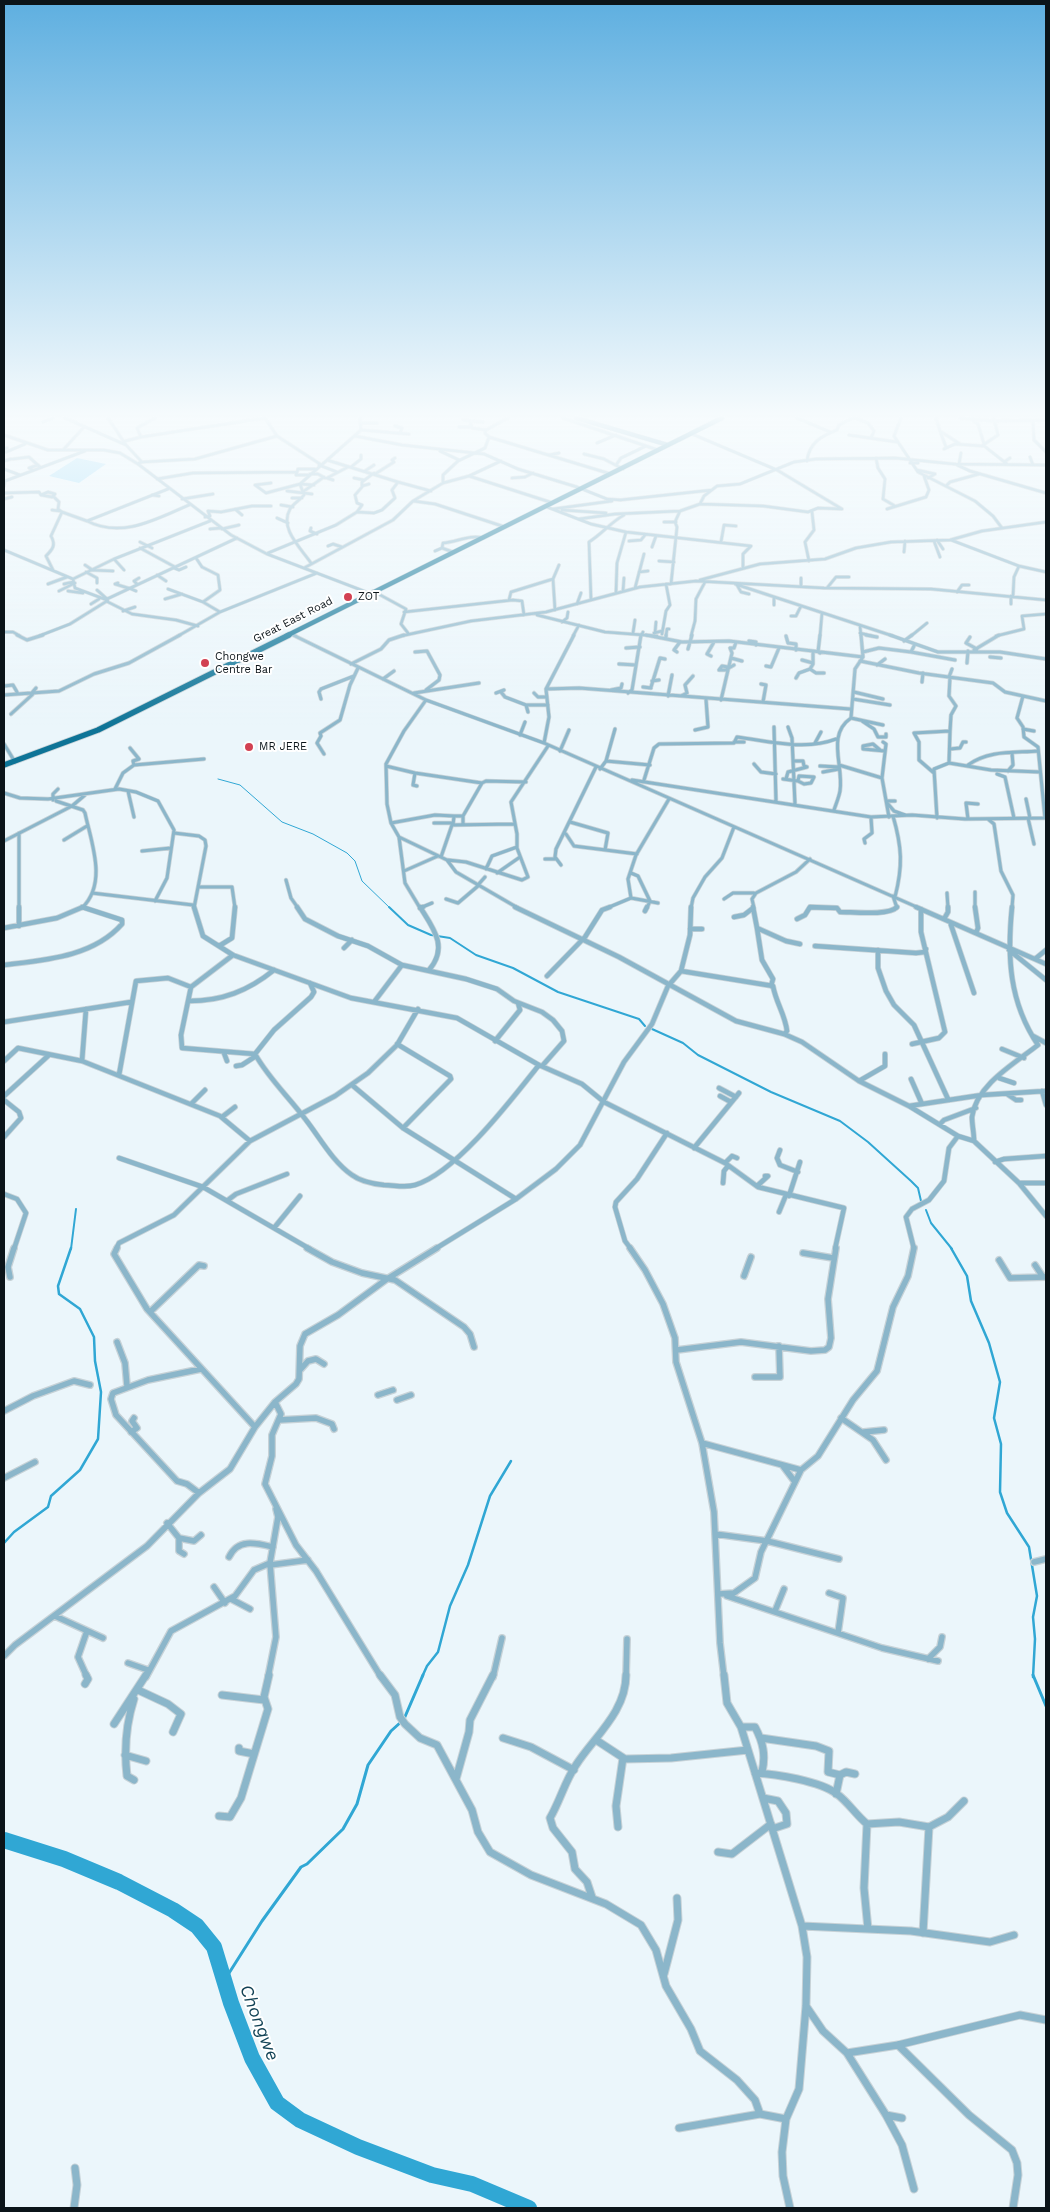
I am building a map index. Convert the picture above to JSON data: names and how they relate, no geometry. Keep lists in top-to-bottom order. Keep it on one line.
{"streets":{"highway":["Great East Road"]},"water":["Chongwe"],"places":["ZOT","Chongwe Centre Bar","MR JERE"]}
